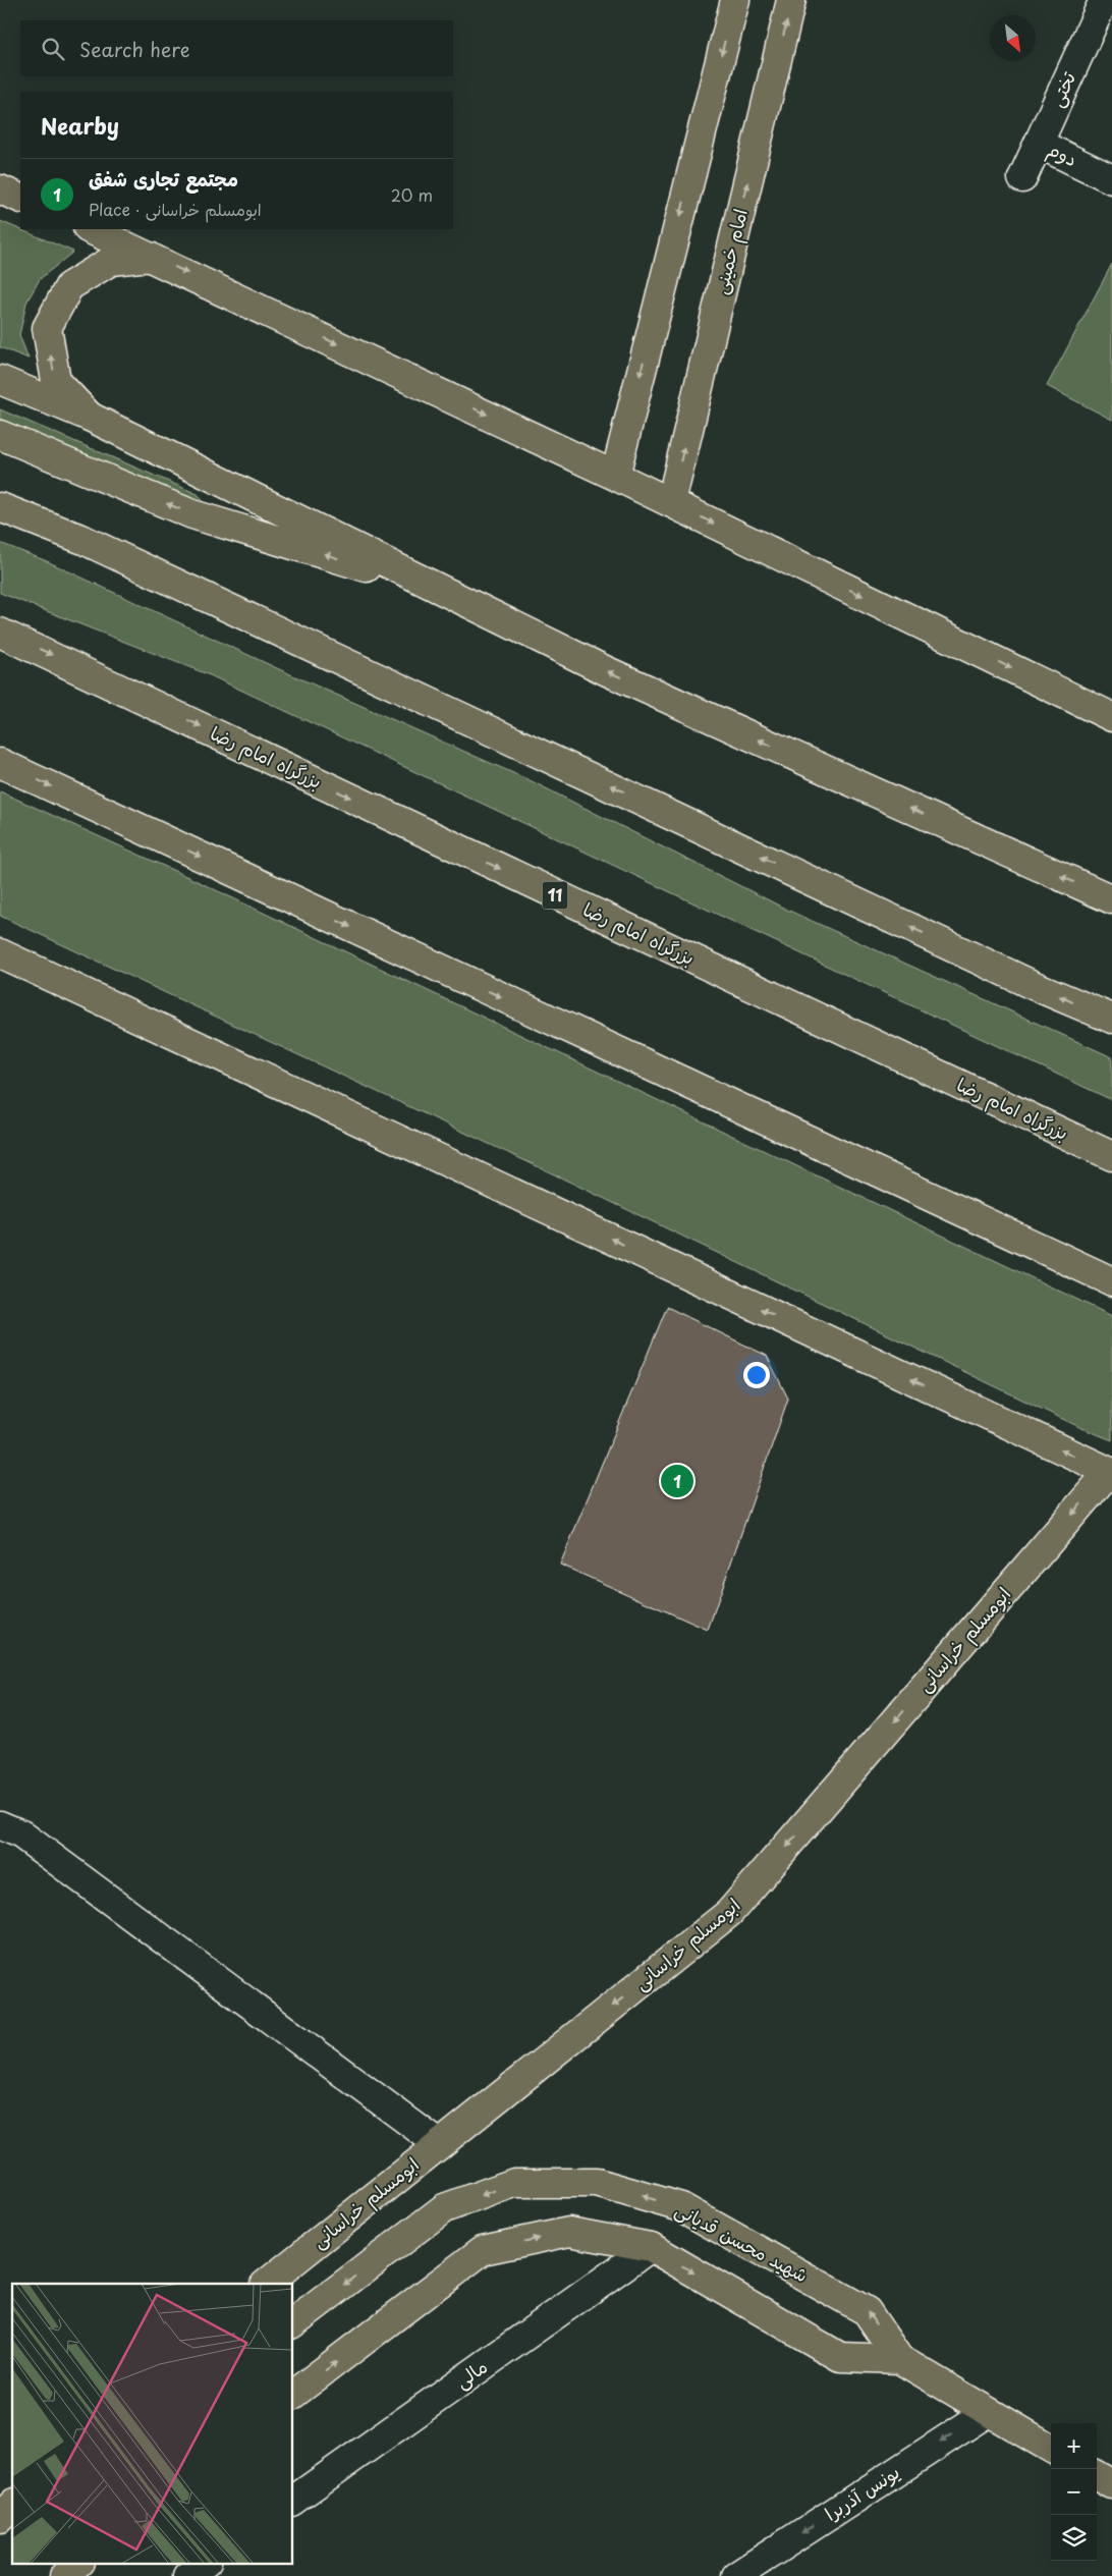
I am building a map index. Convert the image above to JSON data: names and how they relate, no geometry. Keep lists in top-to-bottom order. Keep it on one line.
{"streets":{"main road":["امام خمینی","بزرگراه امام رضا","11","ابومسلم خراسانی","شهید محسن قدیانی"],"street":["تختی","دوم","مالی","یونس آذربرا"]},"crossings":[["تختی","دوم"],["شهید محسن قدیانی","مالی"],["شهید محسن قدیانی","یونس آذربرا"]],"one_way":["ابومسلم خراسانی","یونس آذربرا"],"north":"bottom right","page":{"search":"Search here","heading":"Nearby","list":[{"mark":"1","name":"مجتمع تجاری شفق","note":"Place · ابومسلم خراسانی","value":"20 m"}],"pins":"1","map_buttons":["+","−"]}}
